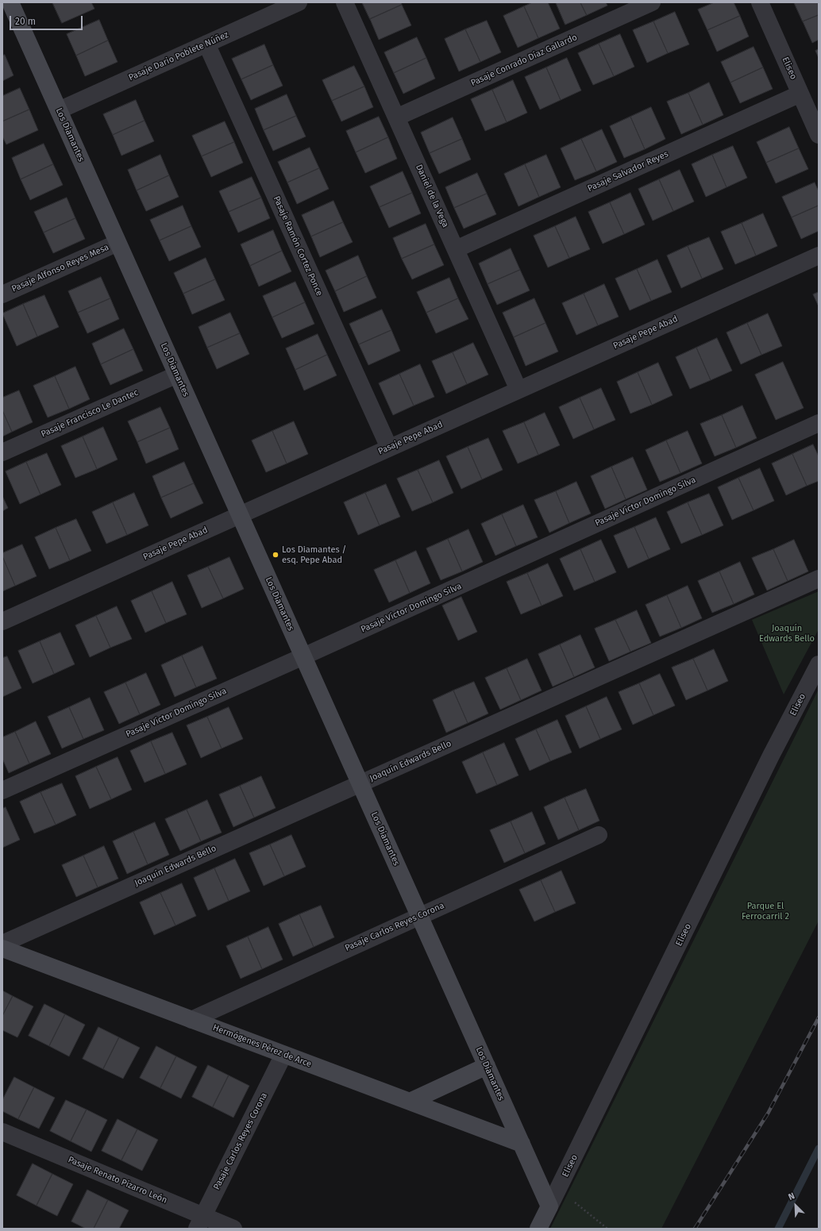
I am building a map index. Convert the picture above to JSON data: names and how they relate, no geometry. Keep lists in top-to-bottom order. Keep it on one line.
{"streets":{"street":["Pasaje Dario Poblete Núñez","Pasaje Conrado Díaz Gallardo","Eliseo","Los Diamantes","Pasaje Salvador Reyes","Daniel de la Vega","Pasaje Ramón Cortez Ponce","Pasaje Alfonso Reyes Mesa","Pasaje Pepe Abad","Pasaje Francisco Le Dantec","Pasaje Víctor Domingo Silva","Joaquín Edwards Bello","Pasaje Carlos Reyes Corona","Hermógenes Pérez de Arce","Pasaje Renato Pizarro León"]},"crossings":[["Pasaje Dario Poblete Núñez","Los Diamantes"],["Pasaje Dario Poblete Núñez","Pasaje Ramón Cortez Ponce"],["Pasaje Conrado Díaz Gallardo","Daniel de la Vega"],["Eliseo","Los Diamantes"],["Eliseo","Pasaje Salvador Reyes"],["Los Diamantes","Pasaje Alfonso Reyes Mesa"],["Los Diamantes","Pasaje Pepe Abad"],["Los Diamantes","Pasaje Francisco Le Dantec"],["Los Diamantes","Pasaje Víctor Domingo Silva"],["Los Diamantes","Joaquín Edwards Bello"],["Los Diamantes","Pasaje Carlos Reyes Corona"],["Los Diamantes","Hermógenes Pérez de Arce"],["Pasaje Salvador Reyes","Daniel de la Vega"],["Daniel de la Vega","Pasaje Pepe Abad"],["Pasaje Ramón Cortez Ponce","Pasaje Pepe Abad"],["Pasaje Carlos Reyes Corona","Hermógenes Pérez de Arce"],["Pasaje Carlos Reyes Corona","Pasaje Renato Pizarro León"]],"parks":["Joaquín Edwards Bello","Parque El Ferrocarril 2"],"places":["Los Diamantes / esq. Pepe Abad"],"scale_bar":"20 m","north":"top left"}
